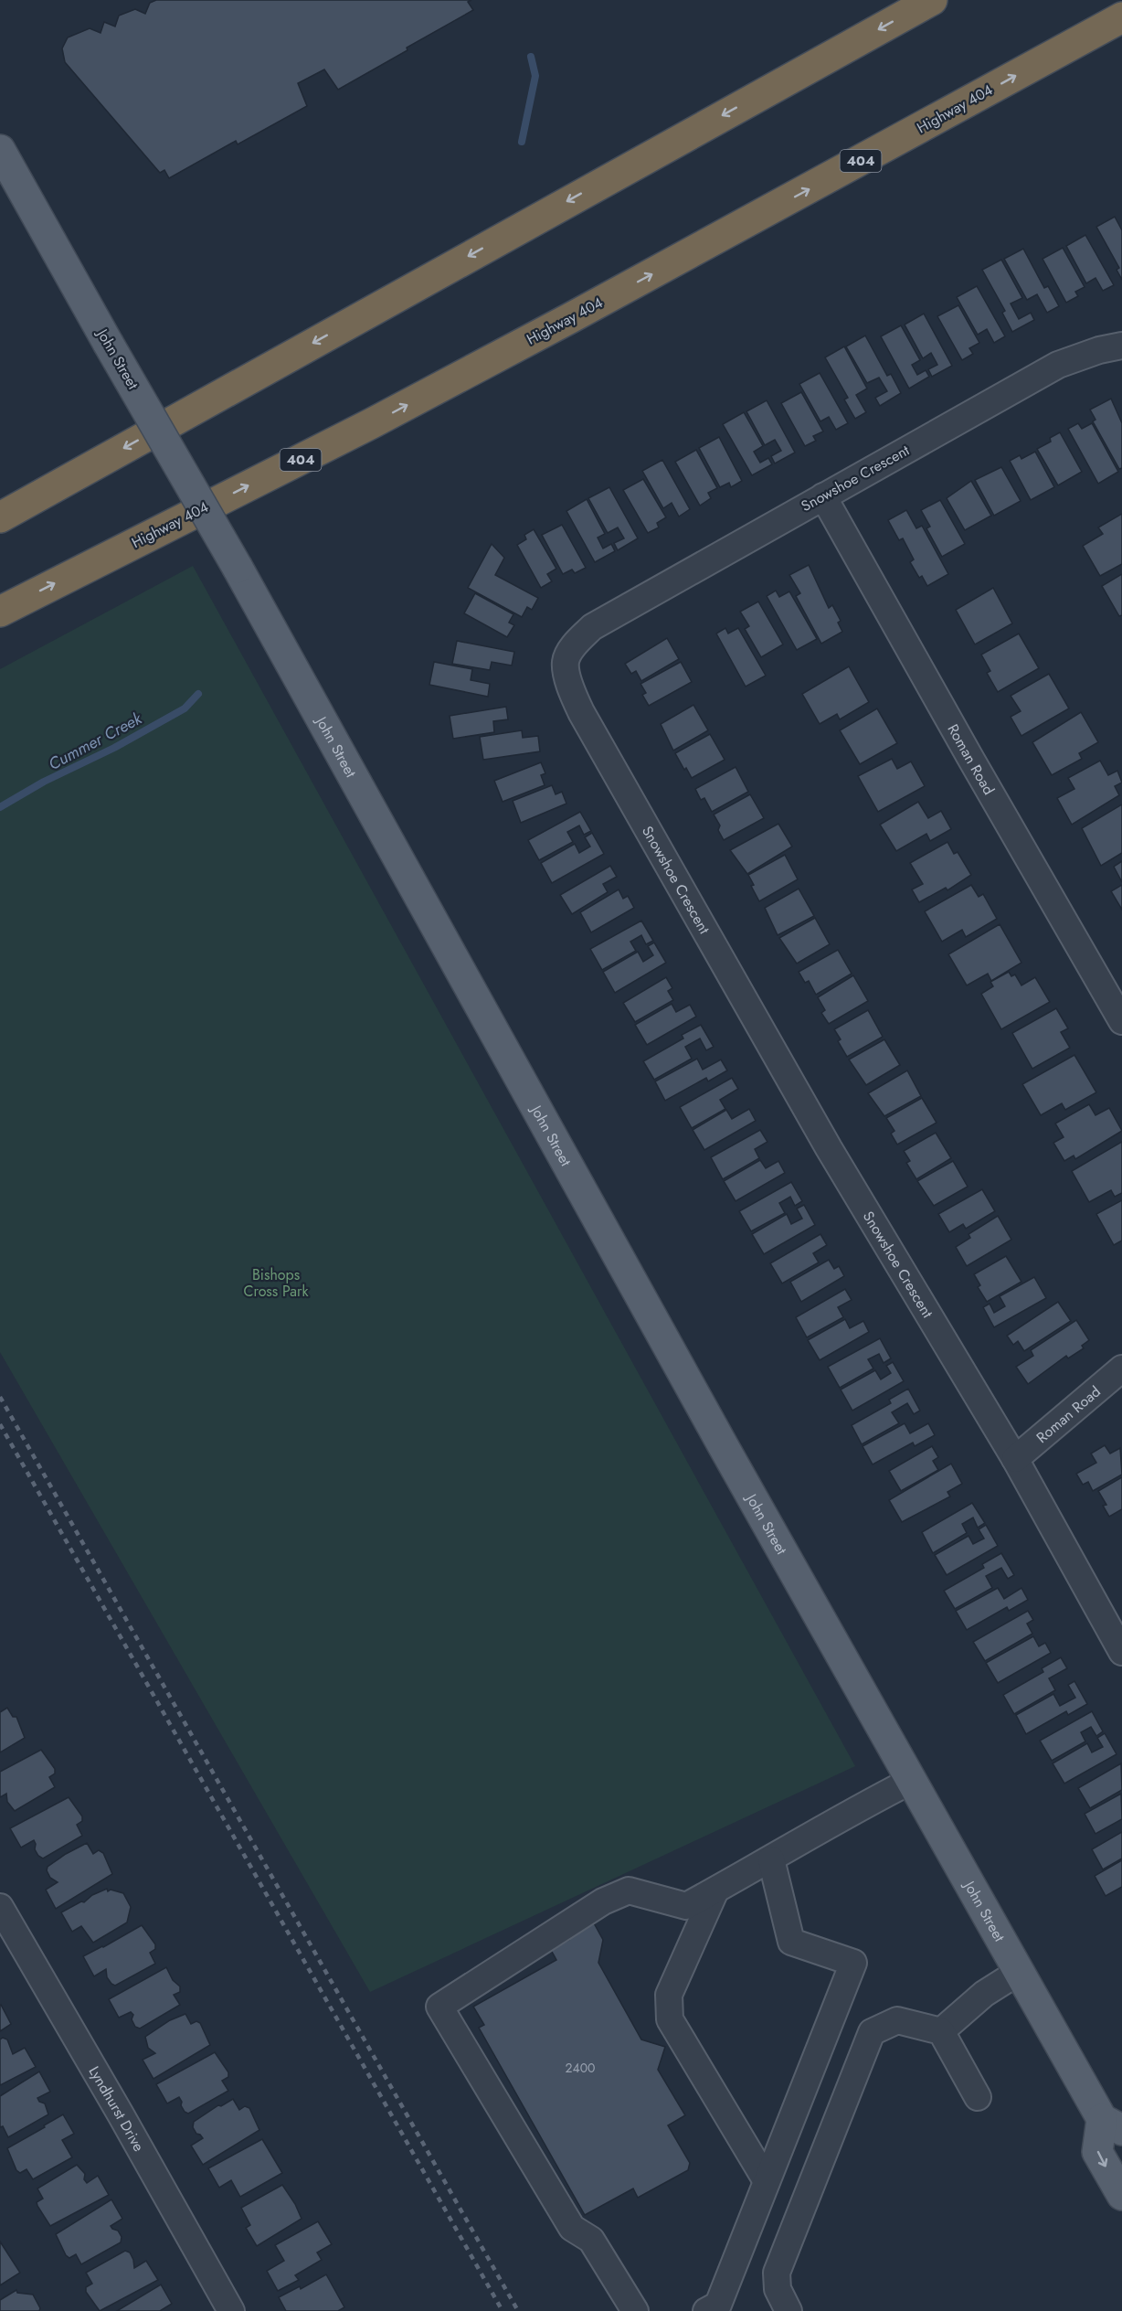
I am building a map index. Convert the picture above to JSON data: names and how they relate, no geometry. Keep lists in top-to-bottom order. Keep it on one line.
{"streets":{"highway":["Highway 404","404"],"main road":["John Street"],"street":["Snowshoe Crescent","Roman Road","Lyndhurst Drive"]},"crossings":[["Snowshoe Crescent","Roman Road"]],"water":["Cummer Creek"],"parks":["Bishops Cross Park"],"house_numbers":["2400"]}
